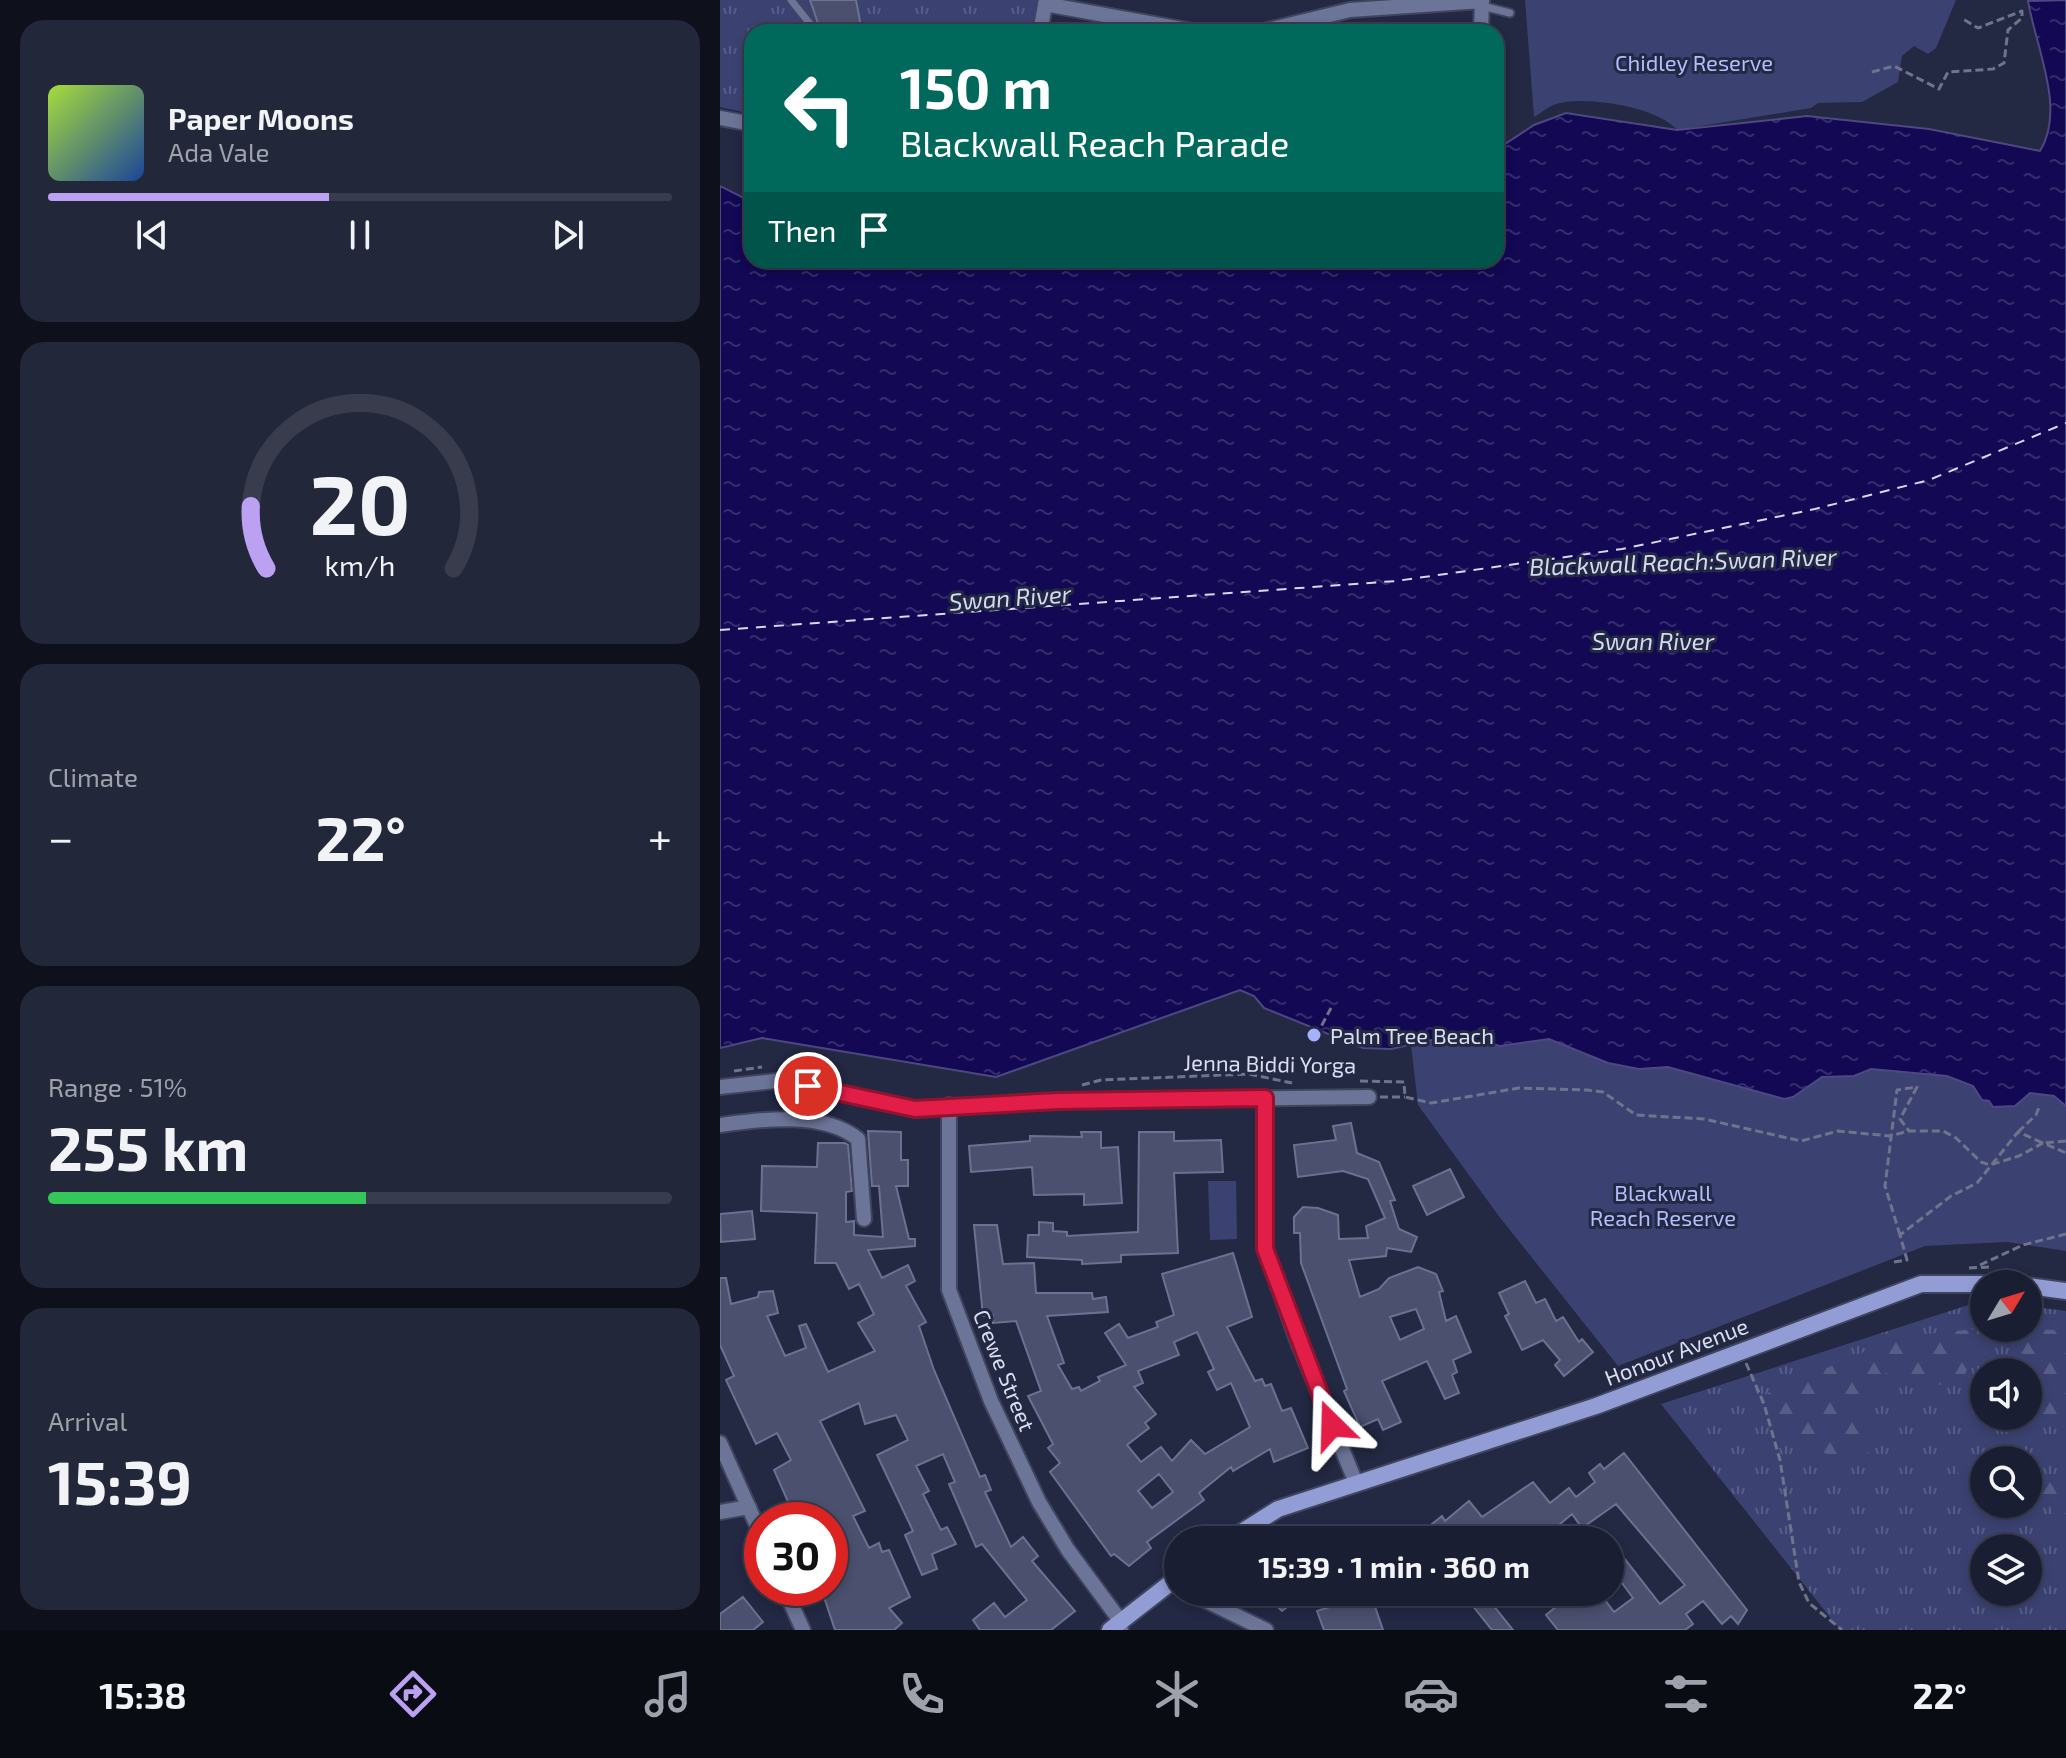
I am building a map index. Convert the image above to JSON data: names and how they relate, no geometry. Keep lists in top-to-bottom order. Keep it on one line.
{"streets":{"street":["Honour Avenue","Crewe Street"],"path":["Jenna Biddi Yorga"]},"water":["Blackwall Reach:Swan River","Swan River"],"parks":["Chidley Reserve","Blackwall Reach Reserve"],"places":["Palm Tree Beach"],"north":"top right","page":{"turn":["150 m","Blackwall Reach Parade"],"song":["Paper Moons","Ada Vale"],"then":"Then","tile":["Climate",["Range · 51%","255 km"],["Arrival","15:39"]],"heat":["−","22°","+"],"limit":"30","trip":"15:39 · 1 min · 360 m","tabs":["15:38","22°"],"gauge":["20","km/h"]}}
